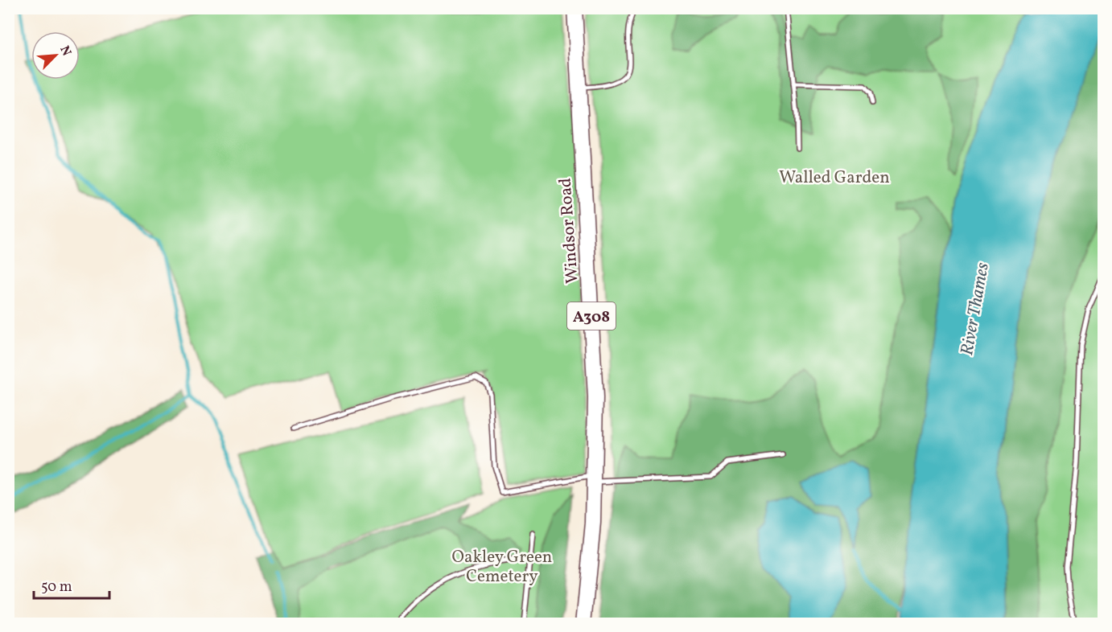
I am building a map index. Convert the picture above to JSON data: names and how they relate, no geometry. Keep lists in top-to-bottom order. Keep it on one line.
{"streets":{"main road":["Windsor Road","A308"]},"water":["River Thames"],"parks":["Walled Garden","Oakley Green Cemetery"],"scale_bar":"50 m","north":"top right"}
